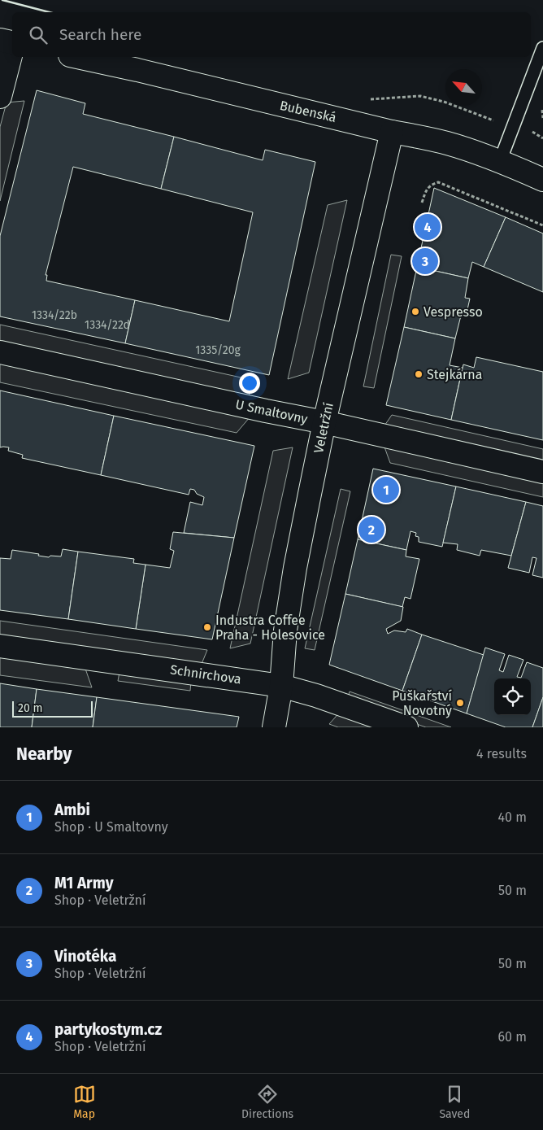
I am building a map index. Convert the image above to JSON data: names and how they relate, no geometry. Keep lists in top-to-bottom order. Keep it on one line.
{"streets":{"main road":["Bubenská","U Smaltovny","Veletržní","Schnirchova"]},"crossings":[["Bubenská","Veletržní"],["U Smaltovny","Veletržní"],["Veletržní","Schnirchova"]],"places":["Vespresso","Stejkárna","Industra Coffee Praha - Holesovice","Puškařství Novotný"],"house_numbers":["1334/22b","1334/22d","1335/20g"],"scale_bar":"20 m","north":"top left","page":{"search":"Search here","pins":["4","3","1","2"],"scale":"20 m","heading":["Nearby","4 results"],"list":[{"mark":"1","name":"Ambi","note":"Shop · U Smaltovny","value":"40 m"},{"mark":"2","name":"M1 Army","note":"Shop · Veletržní","value":"50 m"},{"mark":"3","name":"Vinotéka","note":"Shop · Veletržní","value":"50 m"},{"mark":"4","name":"partykostym.cz","note":"Shop · Veletržní","value":"60 m"}],"nav":["Map","Directions","Saved"]}}
